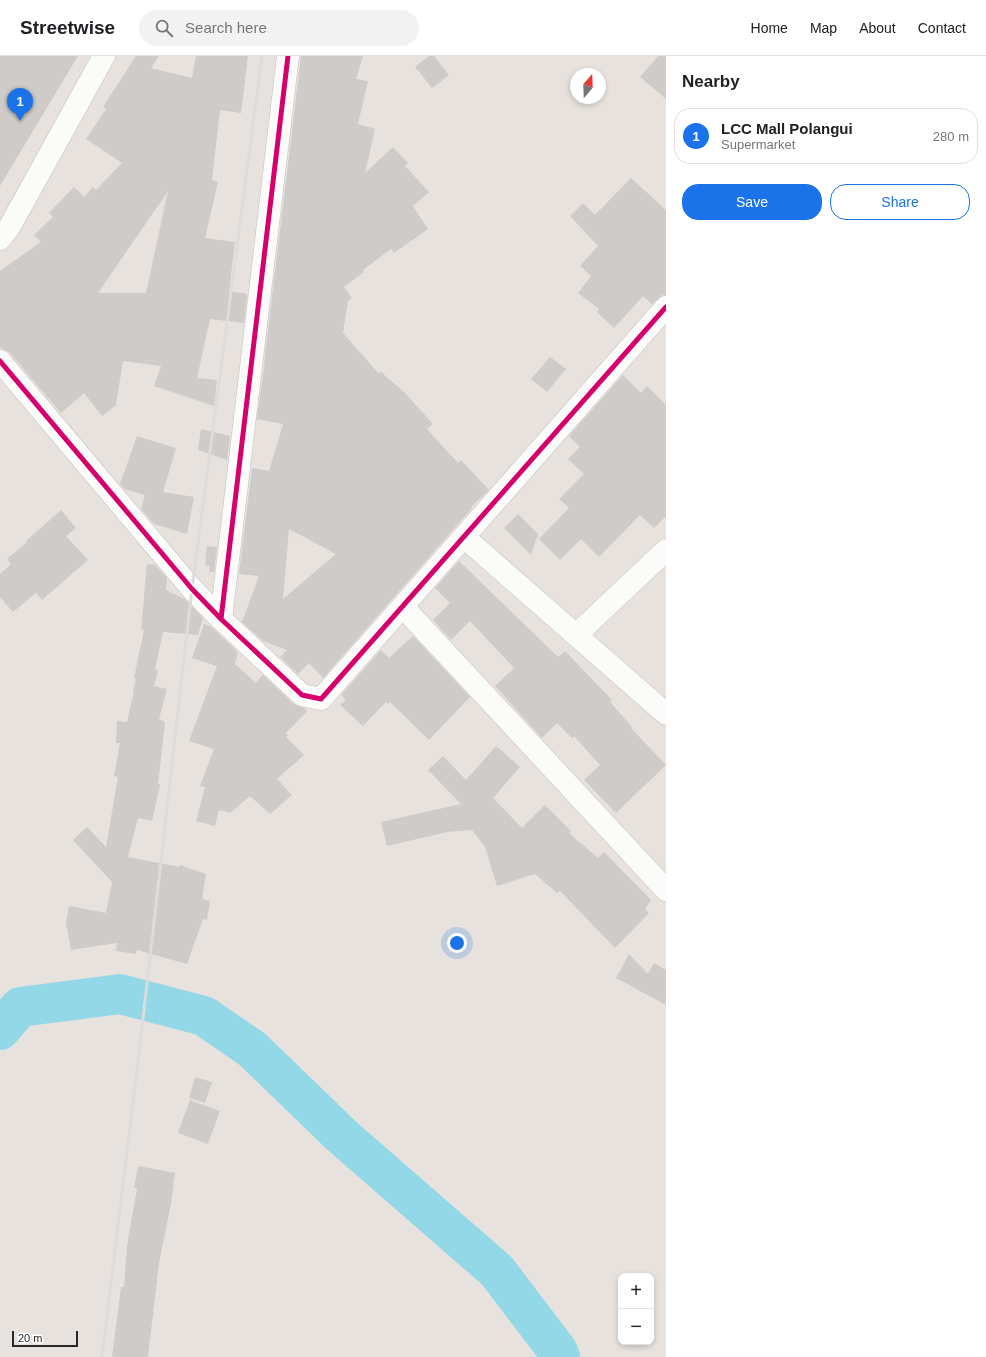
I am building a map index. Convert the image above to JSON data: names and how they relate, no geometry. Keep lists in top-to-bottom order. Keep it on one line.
{"scale_bar":"20 m","north":"top","page":{"header":"Streetwise","search":"Search here","nav":["Home","Map","About","Contact"],"heading":"Nearby","pins":"1","list":[{"mark":"1","name":"LCC Mall Polangui","note":"Supermarket","value":"280 m"}],"buttons":["Save","Share"],"map_buttons":["+","−"],"scale":"20 m"}}
